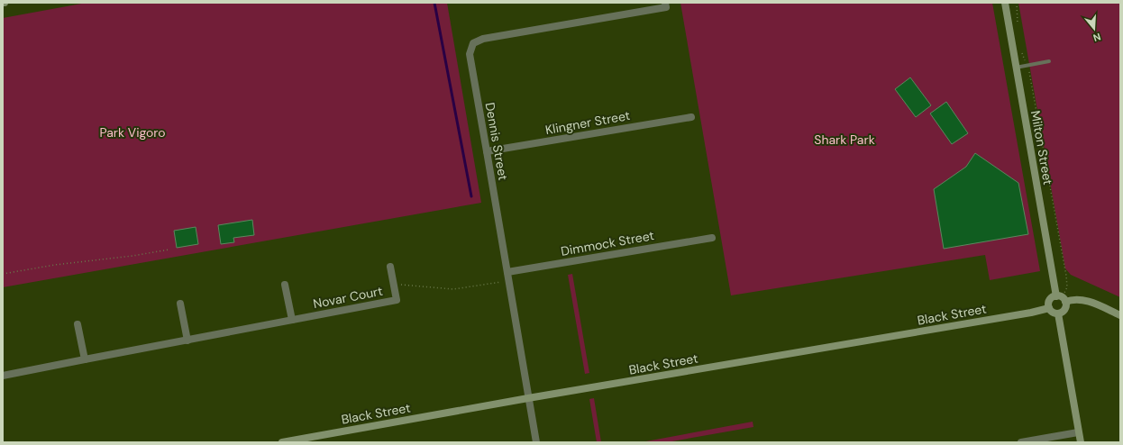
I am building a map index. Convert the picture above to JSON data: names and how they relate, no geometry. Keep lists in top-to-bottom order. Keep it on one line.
{"streets":{"street":["Klingner Street","Dennis Street","Milton Street","Dimmock Street","Novar Court","Black Street"]},"crossings":[["Klingner Street","Dennis Street"],["Dennis Street","Dimmock Street"],["Dennis Street","Black Street"],["Milton Street","Black Street"]],"parks":["Park Vigoro","Shark Park"],"north":"bottom"}
